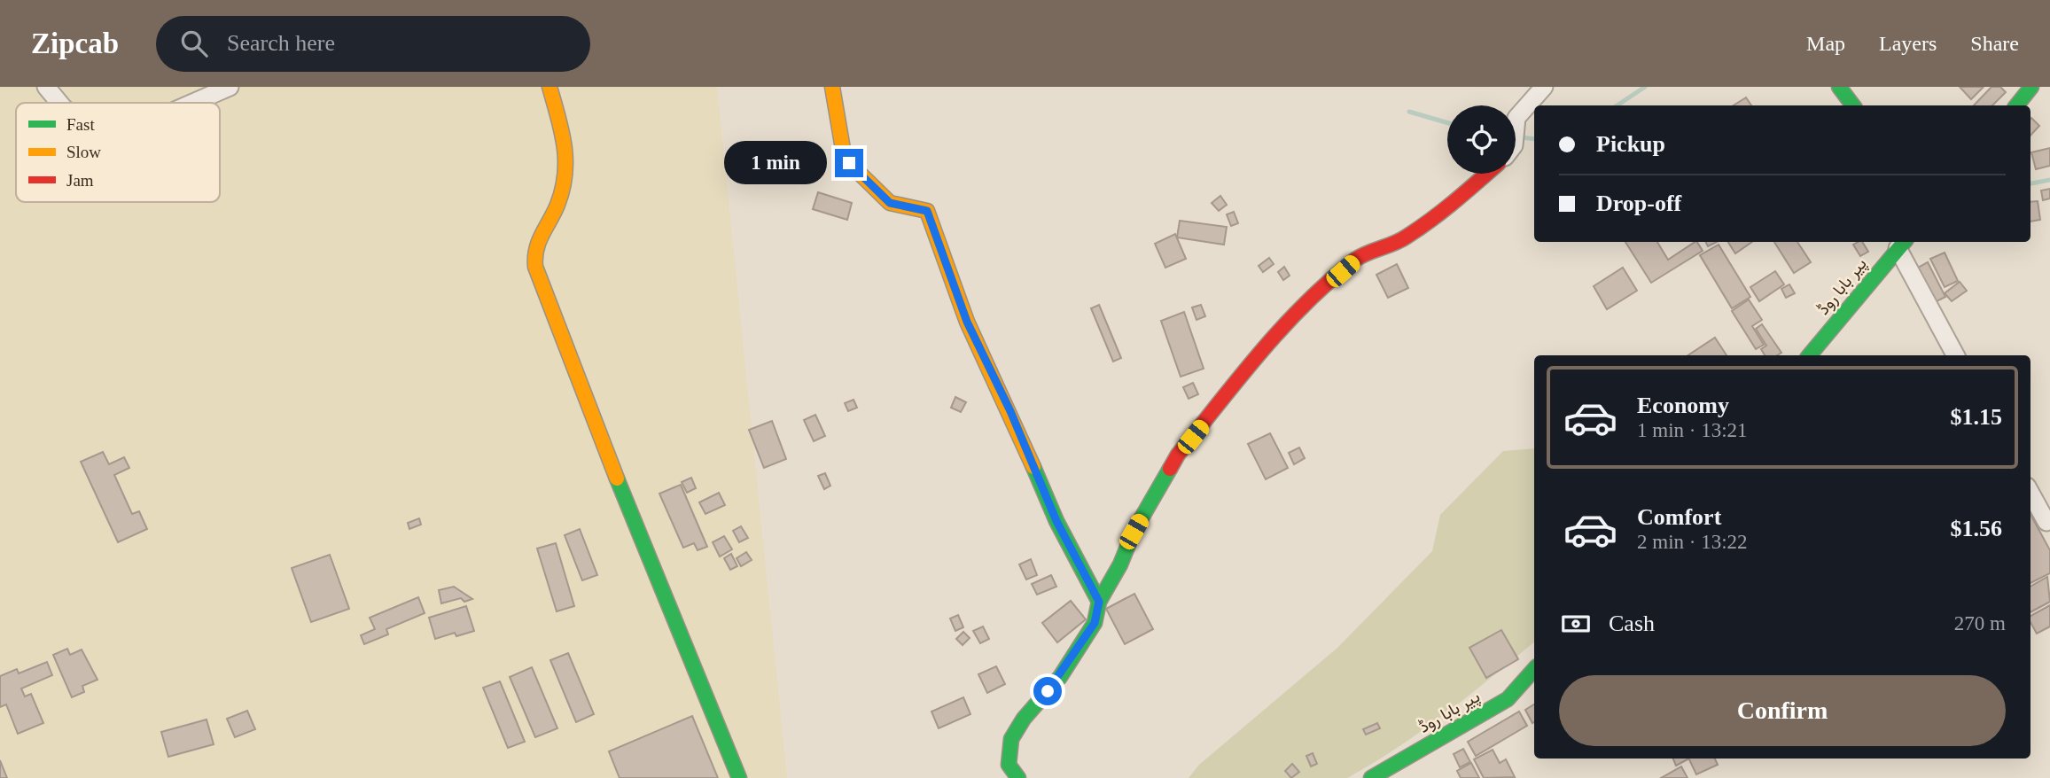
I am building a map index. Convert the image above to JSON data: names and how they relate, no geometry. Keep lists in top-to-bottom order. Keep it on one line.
{"streets":{"street":["پیر بابا روڈ"]},"legend":["Fast","Slow","Jam"],"page":{"header":"Zipcab","search":"Search here","nav":["Map","Layers","Share"],"banner":["Pickup","Drop-off"],"bubble":"1 min","list":[{"name":"Economy","note":"1 min · 13:21","value":"$1.15"},{"name":"Comfort","note":"2 min · 13:22","value":"$1.56"}],"pay":["Cash","270 m"],"buttons":"Confirm"}}
